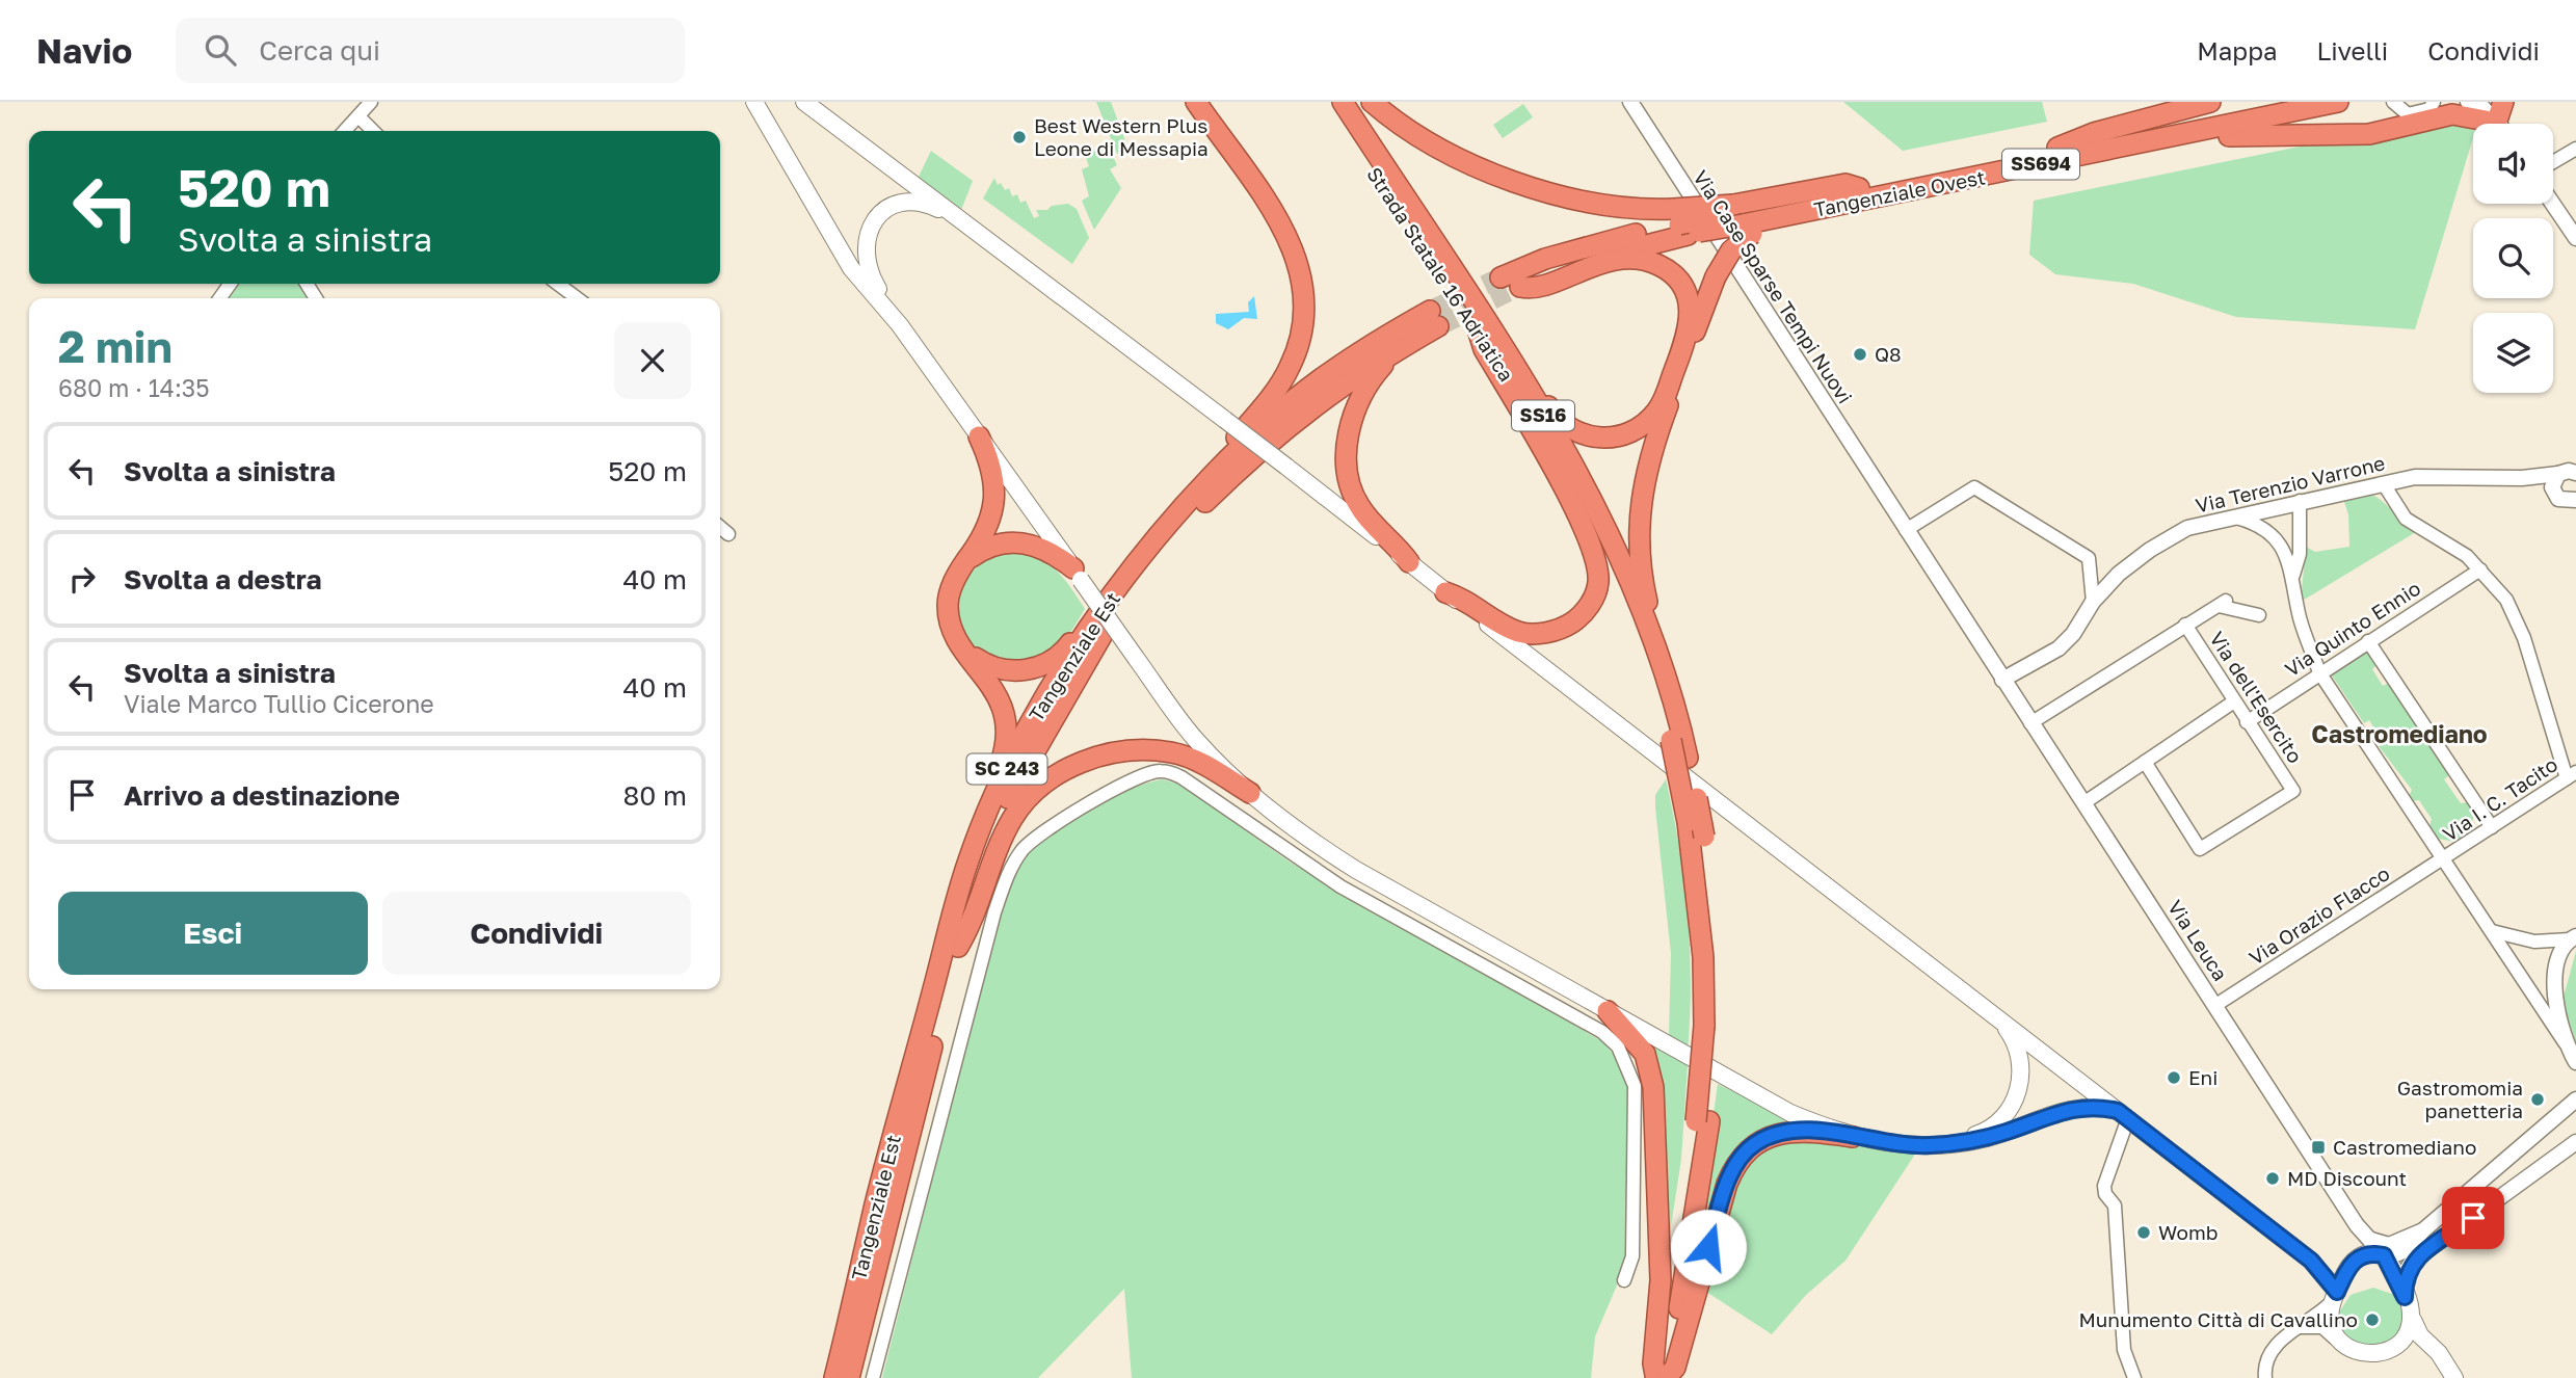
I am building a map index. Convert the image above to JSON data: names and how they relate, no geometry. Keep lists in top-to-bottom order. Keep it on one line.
{"streets":{"highway":["SS694","Tangenziale Ovest","Strada Statale 16 Adriatica","SS16","Tangenziale Est","SC 243"],"street":["Via Case Sparse Tempi Nuovi","Via Terenzio Varrone","Via Quinto Ennio","Via dell'Esercito","Via I. C. Tacito","Via Orazio Flacco","Via Leuca"]},"crossings":[["Tangenziale Ovest","Strada Statale 16 Adriatica"],["Via Case Sparse Tempi Nuovi","Via Leuca"],["Via Terenzio Varrone","Via Leuca"],["Via Quinto Ennio","Via dell'Esercito"],["Via I. C. Tacito","Via Orazio Flacco"],["Via Orazio Flacco","Via Leuca"]],"districts":["Castromediano"],"places":{"other":["Best Western Plus Leone di Messapia","Q8","Eni","Gastromomia panetteria","MD Discount","Womb","Munumento Città di Cavallino"],"transit":["Castromediano"]},"page":{"header":"Navio","search":"Cerca qui","nav":["Mappa","Livelli","Condividi"],"turn":["520 m","Svolta a sinistra"],"heading":["2 min","680 m · 14:35"],"list":[{"name":"Svolta a sinistra","value":"520 m"},{"name":"Svolta a destra","value":"40 m"},{"name":"Svolta a sinistra","note":"Viale Marco Tullio Cicerone","value":"40 m"},{"name":"Arrivo a destinazione","value":"80 m"}],"buttons":["Esci","Condividi"]}}
